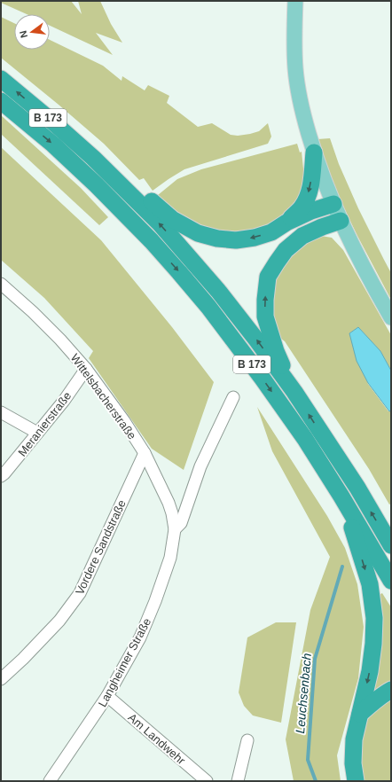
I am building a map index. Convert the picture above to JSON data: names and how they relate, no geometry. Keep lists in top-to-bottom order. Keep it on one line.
{"streets":{"highway":["B 173"],"street":["Wittelsbacherstraße","Meranierstraße","Vordere Sandstraße","Langheimer Straße","Am Landwehr"]},"crossings":[["Wittelsbacherstraße","Meranierstraße"],["Wittelsbacherstraße","Vordere Sandstraße"],["Wittelsbacherstraße","Langheimer Straße"],["Langheimer Straße","Am Landwehr"]],"water":["Leuchsenbach"],"north":"left"}
